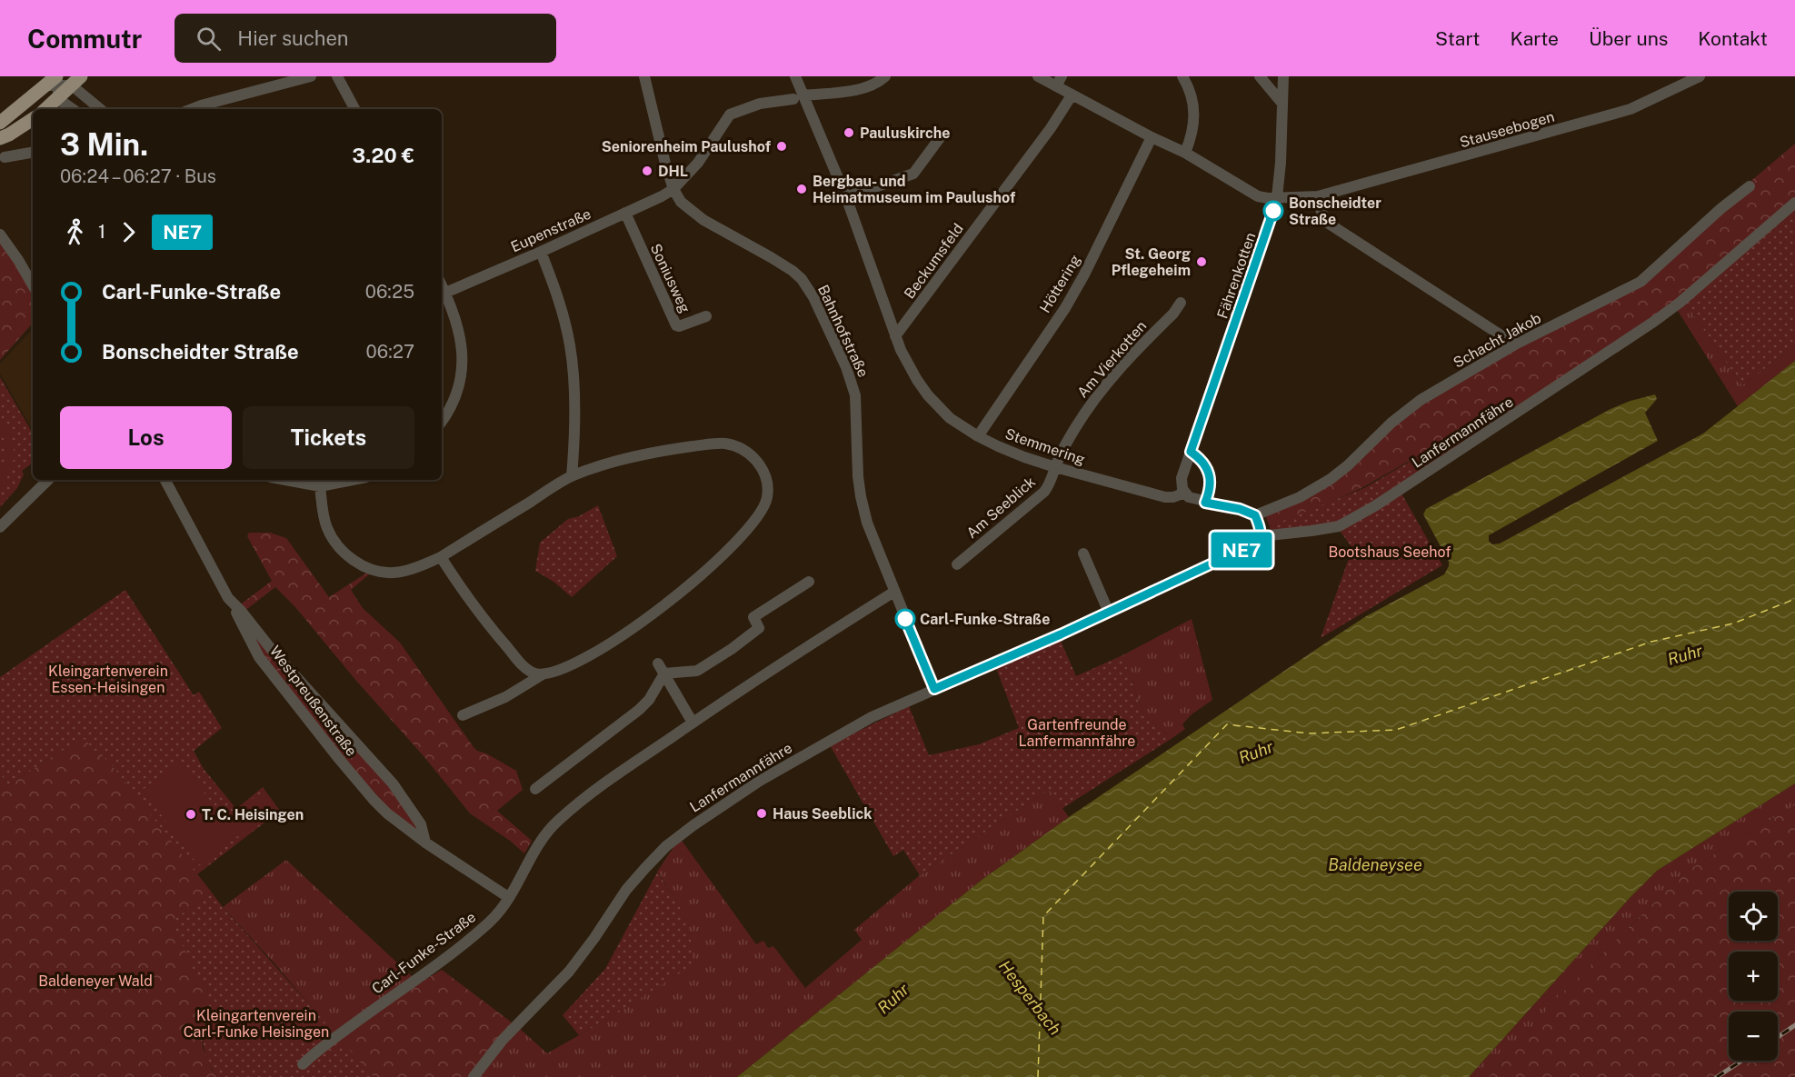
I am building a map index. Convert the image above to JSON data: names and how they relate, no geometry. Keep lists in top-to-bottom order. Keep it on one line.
{"streets":{"street":["Stauseebogen","Eupenstraße","Beckumsfeld","Fährenkotten","Soniusweg","Höttering","Bahnhofstraße","Schacht Jakob","Am Vierkotten","Lanfermannfähre","Stemmering","Am Seeblick","Westpreußenstraße","Carl-Funke-Straße"]},"crossings":[["Eupenstraße","Soniusweg"],["Eupenstraße","Bahnhofstraße"],["Eupenstraße","Stemmering"],["Beckumsfeld","Stemmering"],["Fährenkotten","Stemmering"],["Höttering","Stemmering"],["Bahnhofstraße","Lanfermannfähre"],["Bahnhofstraße","Carl-Funke-Straße"],["Am Vierkotten","Stemmering"],["Am Vierkotten","Am Seeblick"],["Stemmering","Am Seeblick"],["Westpreußenstraße","Carl-Funke-Straße"]],"water":["Ruhr","Baldeneysee","Hesperbach"],"parks":["Bootshaus Seehof","Kleingartenverein Essen-Heisingen","Gartenfreunde Lanfermannfähre","Baldeneyer Wald","Kleingartenverein Carl-Funke Heisingen"],"places":["Pauluskirche","Seniorenheim Paulushof","DHL","Bergbau- und Heimatmuseum im Paulushof","Bonscheidter Straße","St. Georg Pflegeheim","Carl-Funke-Straße","Haus Seeblick","T. C. Heisingen"],"lines":["bus line NE7"],"page":{"header":"Commutr","search":"Hier suchen","nav":["Start","Karte","Über uns","Kontakt"],"on_map":"NE7","heading":["3 Min.","06:24 – 06:27 · Bus","3.20 €"],"legs":["1","NE7"],"list":[{"name":"Carl-Funke-Straße","value":"06:25"},{"name":"Bonscheidter Straße","value":"06:27"}],"buttons":["Los","Tickets"],"map_buttons":["+","−"]}}
